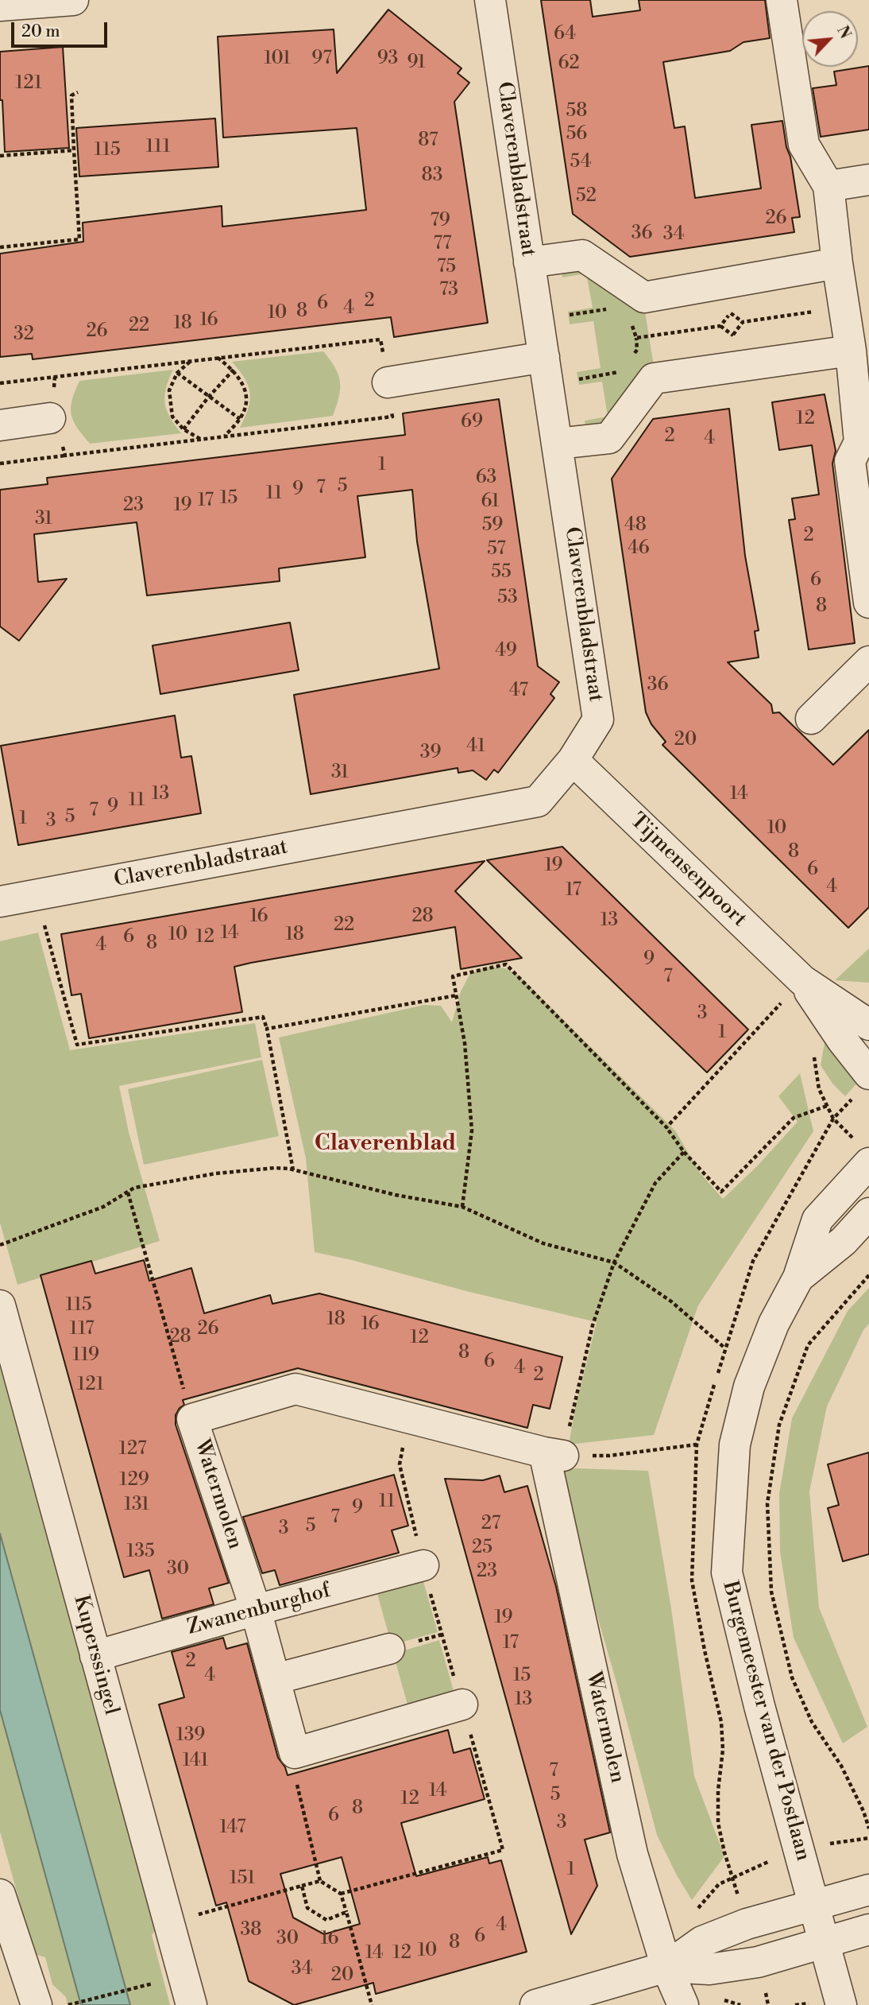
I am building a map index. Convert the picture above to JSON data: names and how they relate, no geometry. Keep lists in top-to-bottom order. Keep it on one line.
{"streets":{"street":["Claverenbladstraat","Tijmensenpoort","Watermolen","Zwanenburghof","Kuperssingel","Burgemeester van der Postlaan"]},"crossings":[["Claverenbladstraat","Tijmensenpoort"],["Watermolen","Zwanenburghof"],["Zwanenburghof","Kuperssingel"]],"districts":["Claverenblad"],"house_numbers":["64","101","97","93","91","62","121","58","56","87","111","115","54","83","52","26","79","36","34","77","75","73","2","6","4","8","10","16","18","22","26","32","12","69","2","4","1","63","5","7","9","11","15","17","61","23","19","31","59","48","2","46","57","55","6","53","8","49","36","47","20","41","39","31","13","14","11","9","7","5","1","3","10","8","19","6","4","17","16","28","13","22","14","10","18","6","12","8","4","9","7","3","1","115","18","16","117","26","28","12","8","119","6","4","2","121","127","129","11","131","9","7","27","5","3","25","135","30","23","19","17","2","4","15","13","139","141","7","14","5","12","8","6","3","147","1","151","4","38","6","30","16","8","10","14","12","34","20"],"scale_bar":"20 m","north":"top right"}
